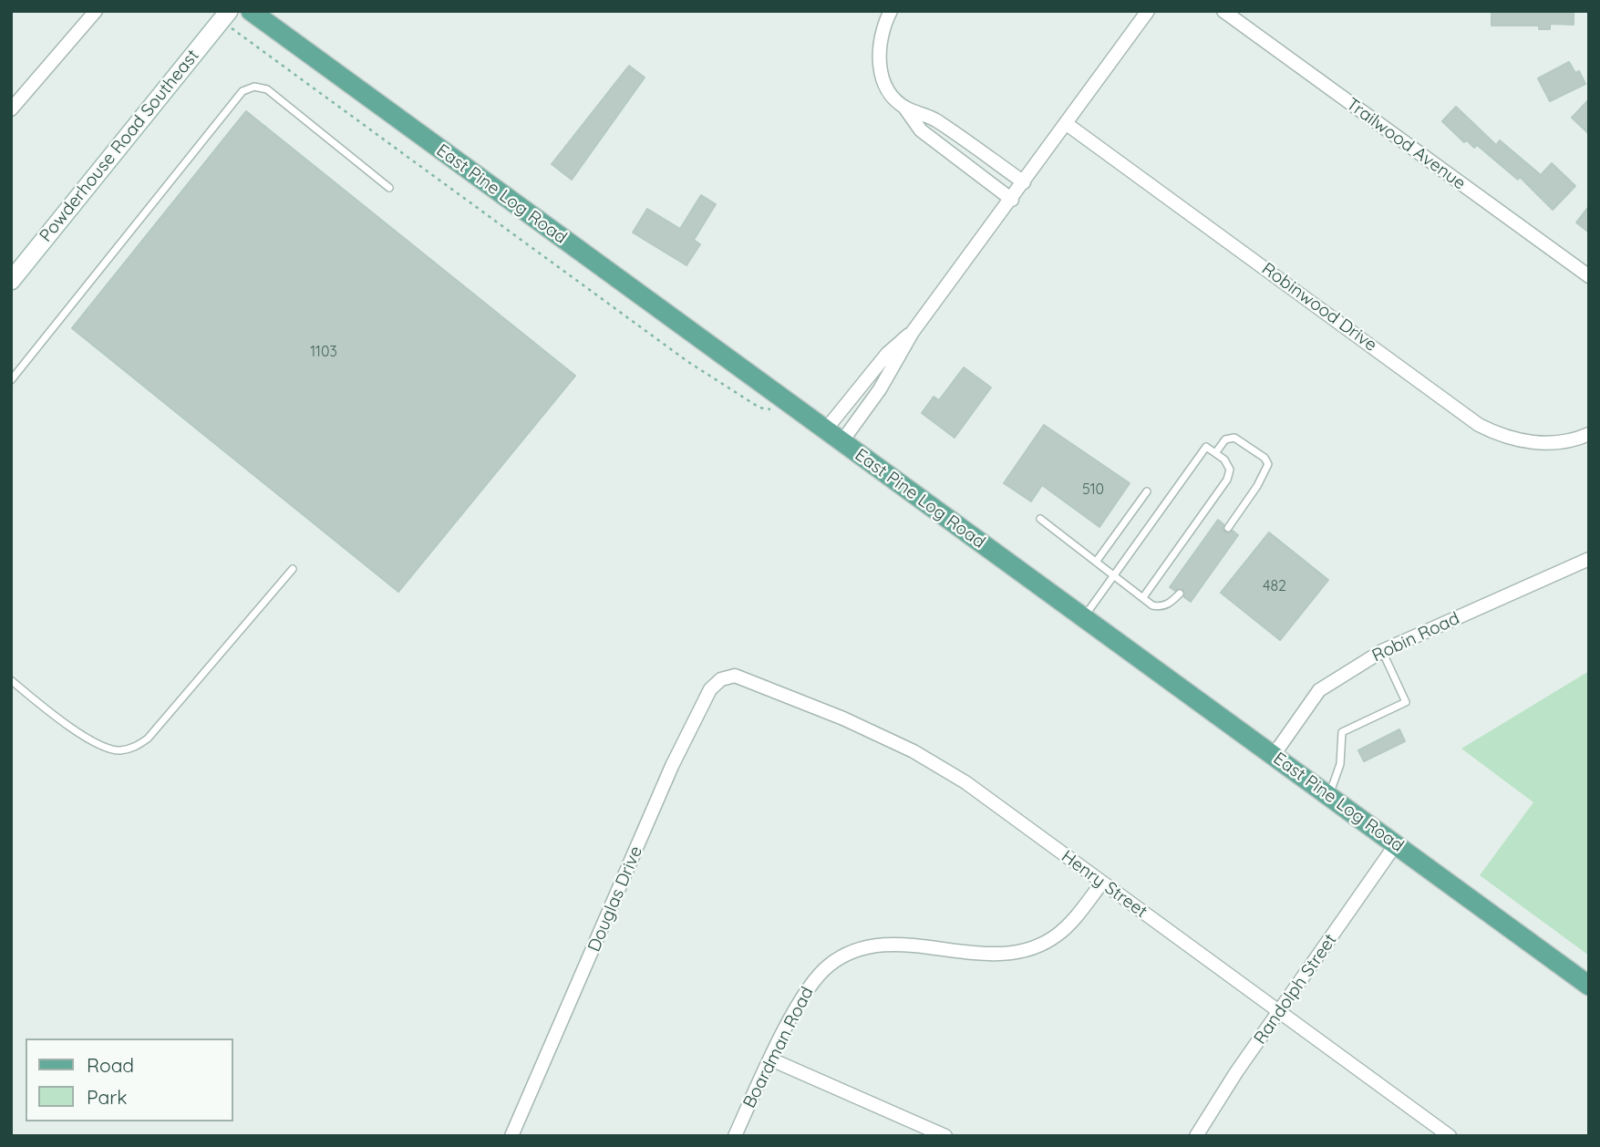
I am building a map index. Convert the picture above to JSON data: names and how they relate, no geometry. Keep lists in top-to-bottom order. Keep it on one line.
{"streets":{"main road":["East Pine Log Road"],"street":["Trailwood Avenue","Powderhouse Road Southeast","Robinwood Drive","Robin Road","Henry Street","Douglas Drive","Randolph Street","Boardman Road"]},"crossings":[["East Pine Log Road","Robin Road"],["East Pine Log Road","Randolph Street"],["Henry Street","Douglas Drive"],["Henry Street","Randolph Street"],["Henry Street","Boardman Road"]],"house_numbers":["1103","510","482"],"legend":["Road","Park"]}
